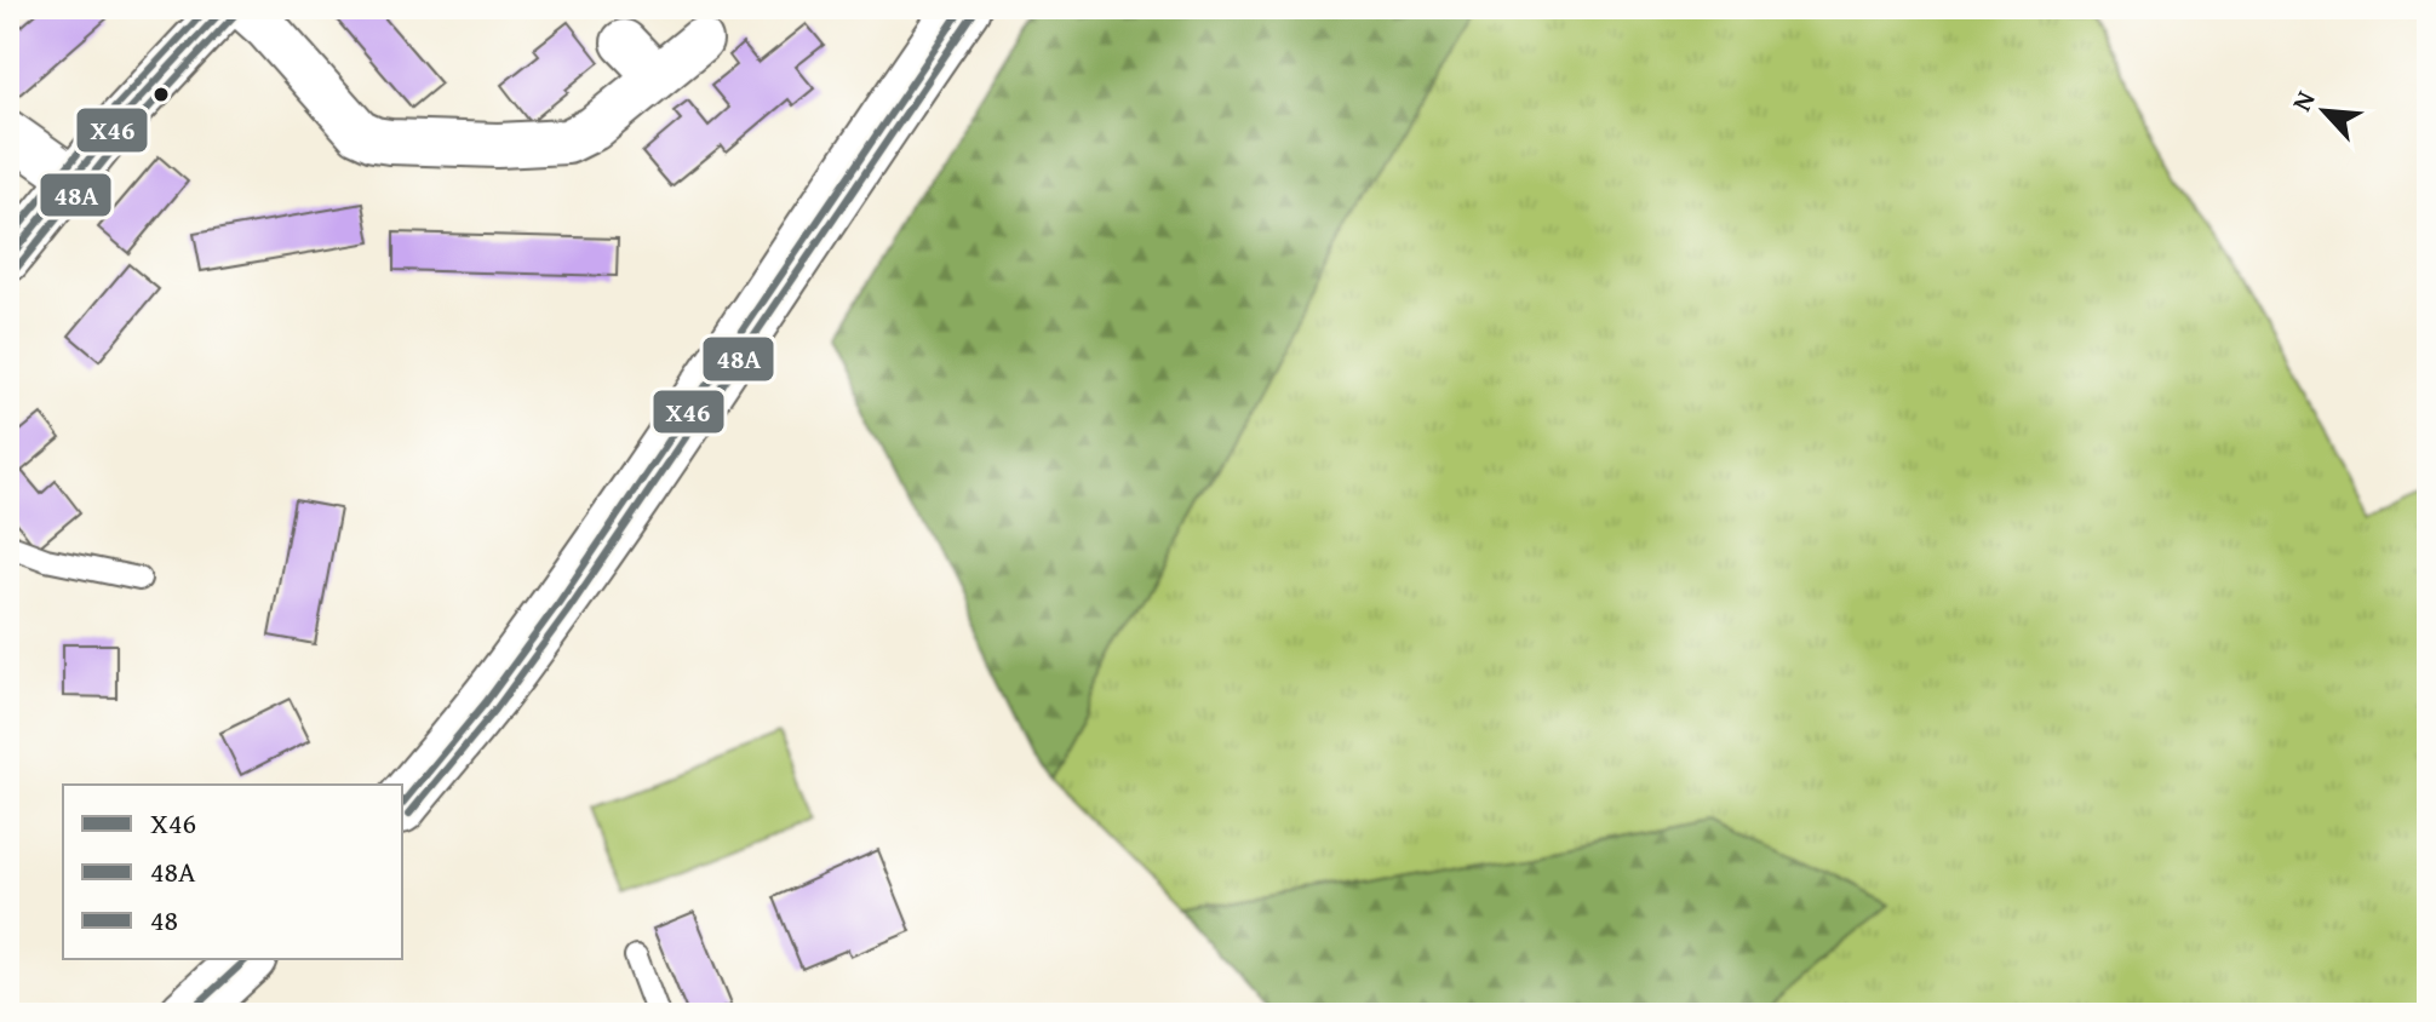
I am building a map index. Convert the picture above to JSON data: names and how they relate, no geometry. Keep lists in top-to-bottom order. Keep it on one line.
{"lines":["transit line X46","transit line 48","transit line 48A"],"legend":["X46","48A","48"],"north":"top left"}
